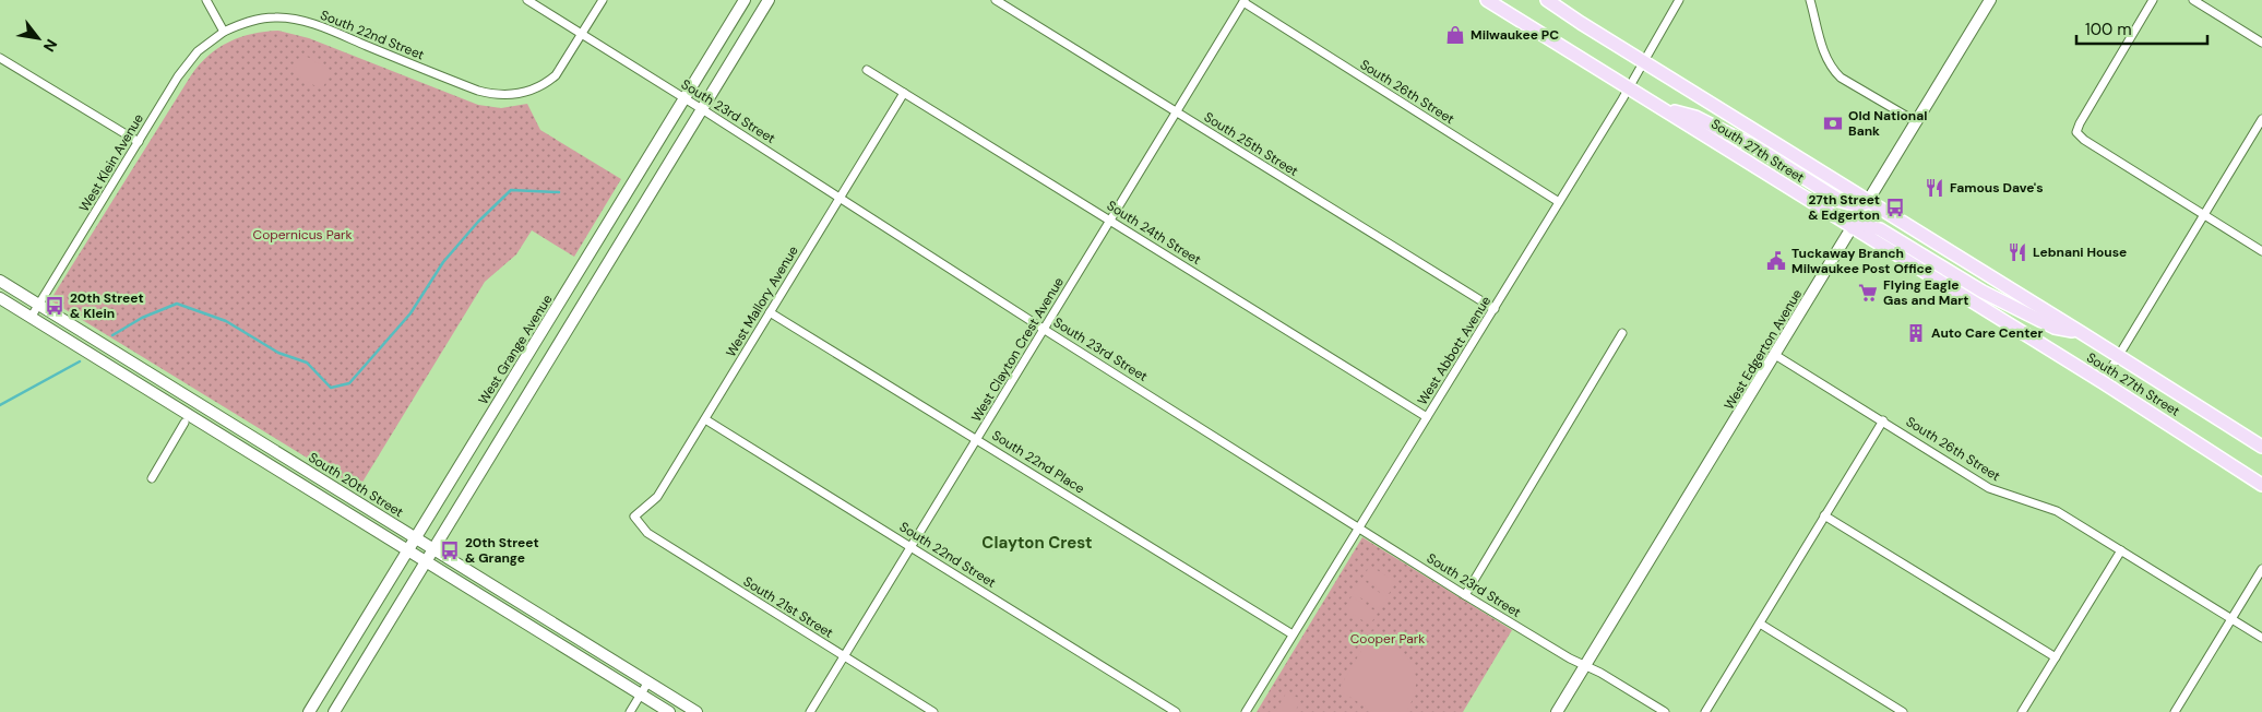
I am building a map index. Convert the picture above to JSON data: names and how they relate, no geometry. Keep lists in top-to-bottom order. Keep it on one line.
{"streets":{"main road":["South 27th Street"],"street":["South 22nd Street","South 26th Street","South 23rd Street","South 25th Street","West Klein Avenue","South 24th Street","West Mallory Avenue","West Grange Avenue","West Clayton Crest Avenue","West Edgerton Avenue","West Abbott Avenue","South 22nd Place","South 20th Street","South 21st Street"]},"crossings":[["South 22nd Street","South 23rd Street"],["South 22nd Street","West Klein Avenue"],["South 22nd Street","West Mallory Avenue"],["South 22nd Street","West Clayton Crest Avenue"],["South 26th Street","West Clayton Crest Avenue"],["South 26th Street","West Edgerton Avenue"],["South 26th Street","West Abbott Avenue"],["South 23rd Street","West Mallory Avenue"],["South 23rd Street","West Grange Avenue"],["South 23rd Street","West Clayton Crest Avenue"],["South 23rd Street","West Edgerton Avenue"],["South 23rd Street","West Abbott Avenue"],["South 25th Street","West Clayton Crest Avenue"],["South 25th Street","West Abbott Avenue"],["South 27th Street","West Edgerton Avenue"],["South 27th Street","West Abbott Avenue"],["West Klein Avenue","South 20th Street"],["South 24th Street","West Mallory Avenue"],["South 24th Street","West Clayton Crest Avenue"],["South 24th Street","West Abbott Avenue"],["West Mallory Avenue","South 22nd Place"],["West Mallory Avenue","South 21st Street"],["West Grange Avenue","South 20th Street"],["West Clayton Crest Avenue","South 22nd Place"],["West Clayton Crest Avenue","South 21st Street"],["West Abbott Avenue","South 22nd Place"]],"districts":["Clayton Crest"],"parks":["Copernicus Park","Cooper Park"],"places":{"shop":["Milwaukee PC"],"bank":["Old National Bank"],"restaurant":["Famous Dave's","Lebnani House"],"bus stop":["27th Street & Edgerton","20th Street & Klein","20th Street & Grange"],"public building":["Tuckaway Branch Milwaukee Post Office"],"supermarket":["Flying Eagle Gas and Mart"],"building":["Auto Care Center"]},"scale_bar":"100 m","north":"bottom right"}
